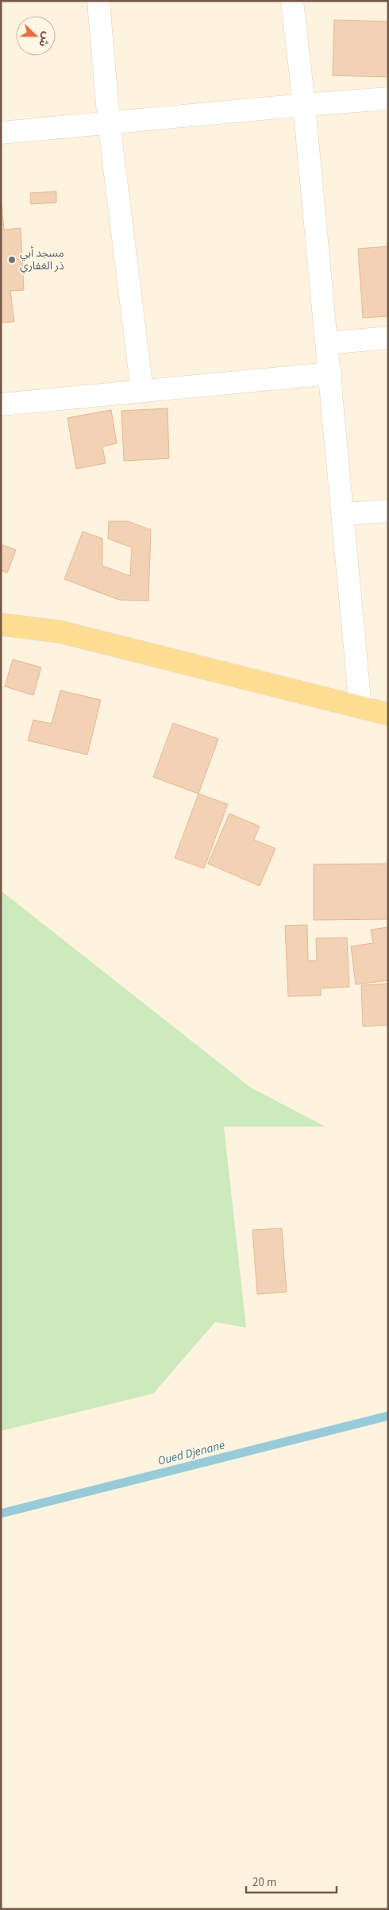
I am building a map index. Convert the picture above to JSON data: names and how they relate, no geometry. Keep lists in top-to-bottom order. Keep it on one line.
{"water":["Oued Djenane"],"places":["مسجد أبي ذر الغفاري"],"scale_bar":"20 m","north":"right"}
